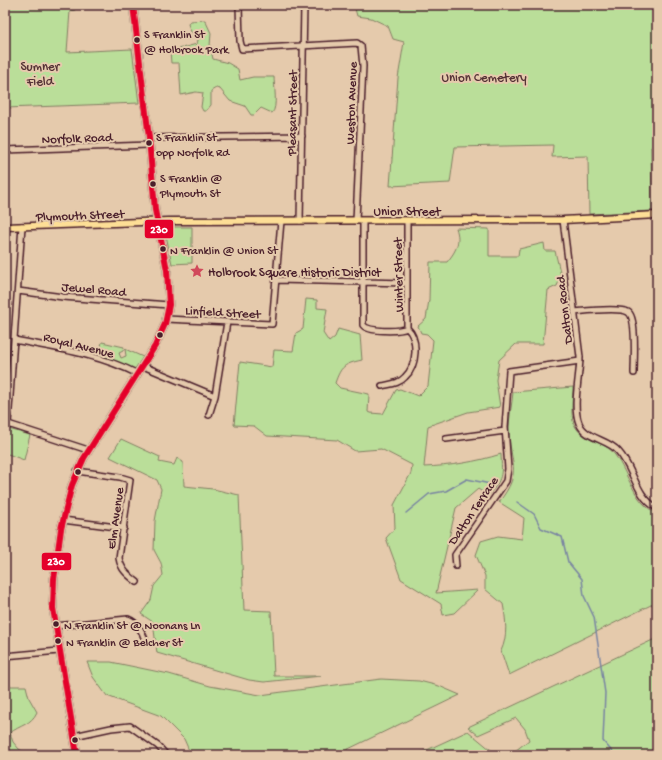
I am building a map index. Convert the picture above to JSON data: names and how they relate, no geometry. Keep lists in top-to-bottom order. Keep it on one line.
{"streets":{"main road":["Union Street","Plymouth Street"],"street":["Weston Avenue","Pleasant Street","Norfolk Road","Winter Street","Jewel Road","Dalton Road","Linfield Street","Royal Avenue","Dalton Terrace","Elm Avenue"]},"crossings":[["Weston Avenue","Pleasant Street"],["Weston Avenue","Union Street"],["Pleasant Street","Norfolk Road"],["Pleasant Street","Union Street"],["Union Street","Plymouth Street"],["Union Street","Winter Street"],["Union Street","Dalton Road"],["Union Street","Linfield Street"],["Dalton Road","Dalton Terrace"]],"parks":["Sumner Field","Union Cemetery"],"places":{"other":["S Franklin St @ Holbrook Park","S Franklin St opp Norfolk Rd","S Franklin @ Plymouth St","N Franklin @ Union St","N Franklin St @ Noonans Ln","N Franklin @ Belcher St"],"place":["Holbrook Square Historic District"]},"lines":["transit line 230"]}
